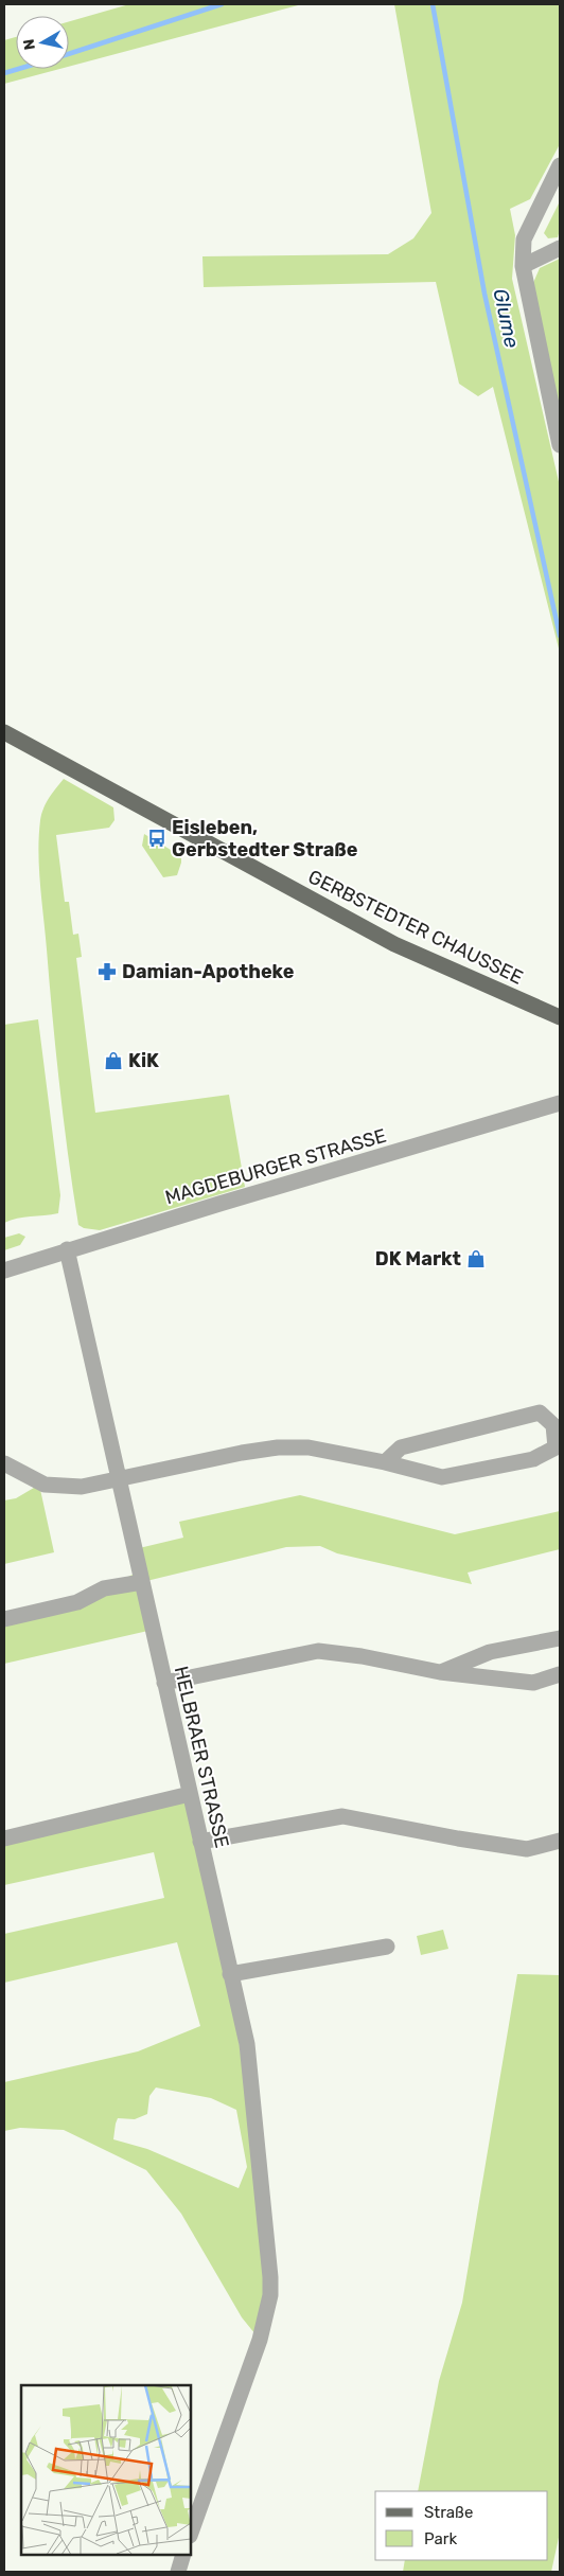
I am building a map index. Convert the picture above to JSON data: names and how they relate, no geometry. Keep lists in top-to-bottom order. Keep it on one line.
{"streets":{"main road":["GERBSTEDTER CHAUSSEE"],"street":["MAGDEBURGER STRASSE","HELBRAER STRASSE"]},"crossings":[["MAGDEBURGER STRASSE","HELBRAER STRASSE"]],"water":["Glume"],"places":{"bus stop":["Eisleben, Gerbstedter Straße"],"pharmacy":["Damian-Apotheke"],"shop":["KiK","DK Markt"]},"legend":["Straße","Park"],"north":"left"}
